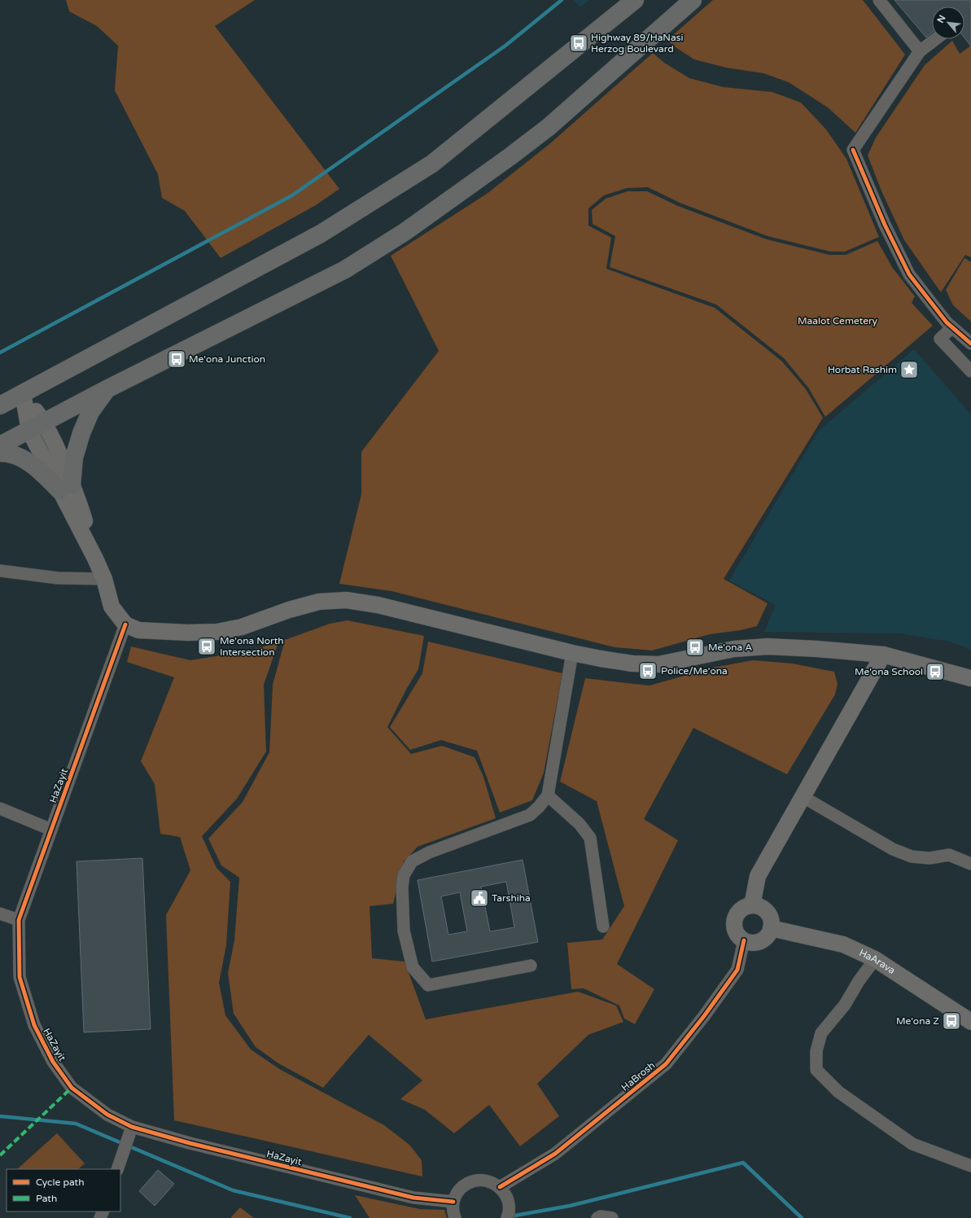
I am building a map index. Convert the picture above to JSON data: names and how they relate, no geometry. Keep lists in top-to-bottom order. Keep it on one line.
{"streets":{"main road":["HaArava"],"street":["HaZayit","HaBrosh"]},"crossings":[["HaArava","HaBrosh"]],"parks":["Maalot Cemetery"],"places":{"bus stop":["Highway 89/HaNasi Herzog Boulevard","Me'ona Junction","Me'ona North Intersection","Me'ona A","Police/Me'ona","Me'ona School","Me'ona Z"],"place":["Horbat Rashim"],"public building":["Tarshiha"]},"legend":["Cycle path","Path"],"north":"top left"}
